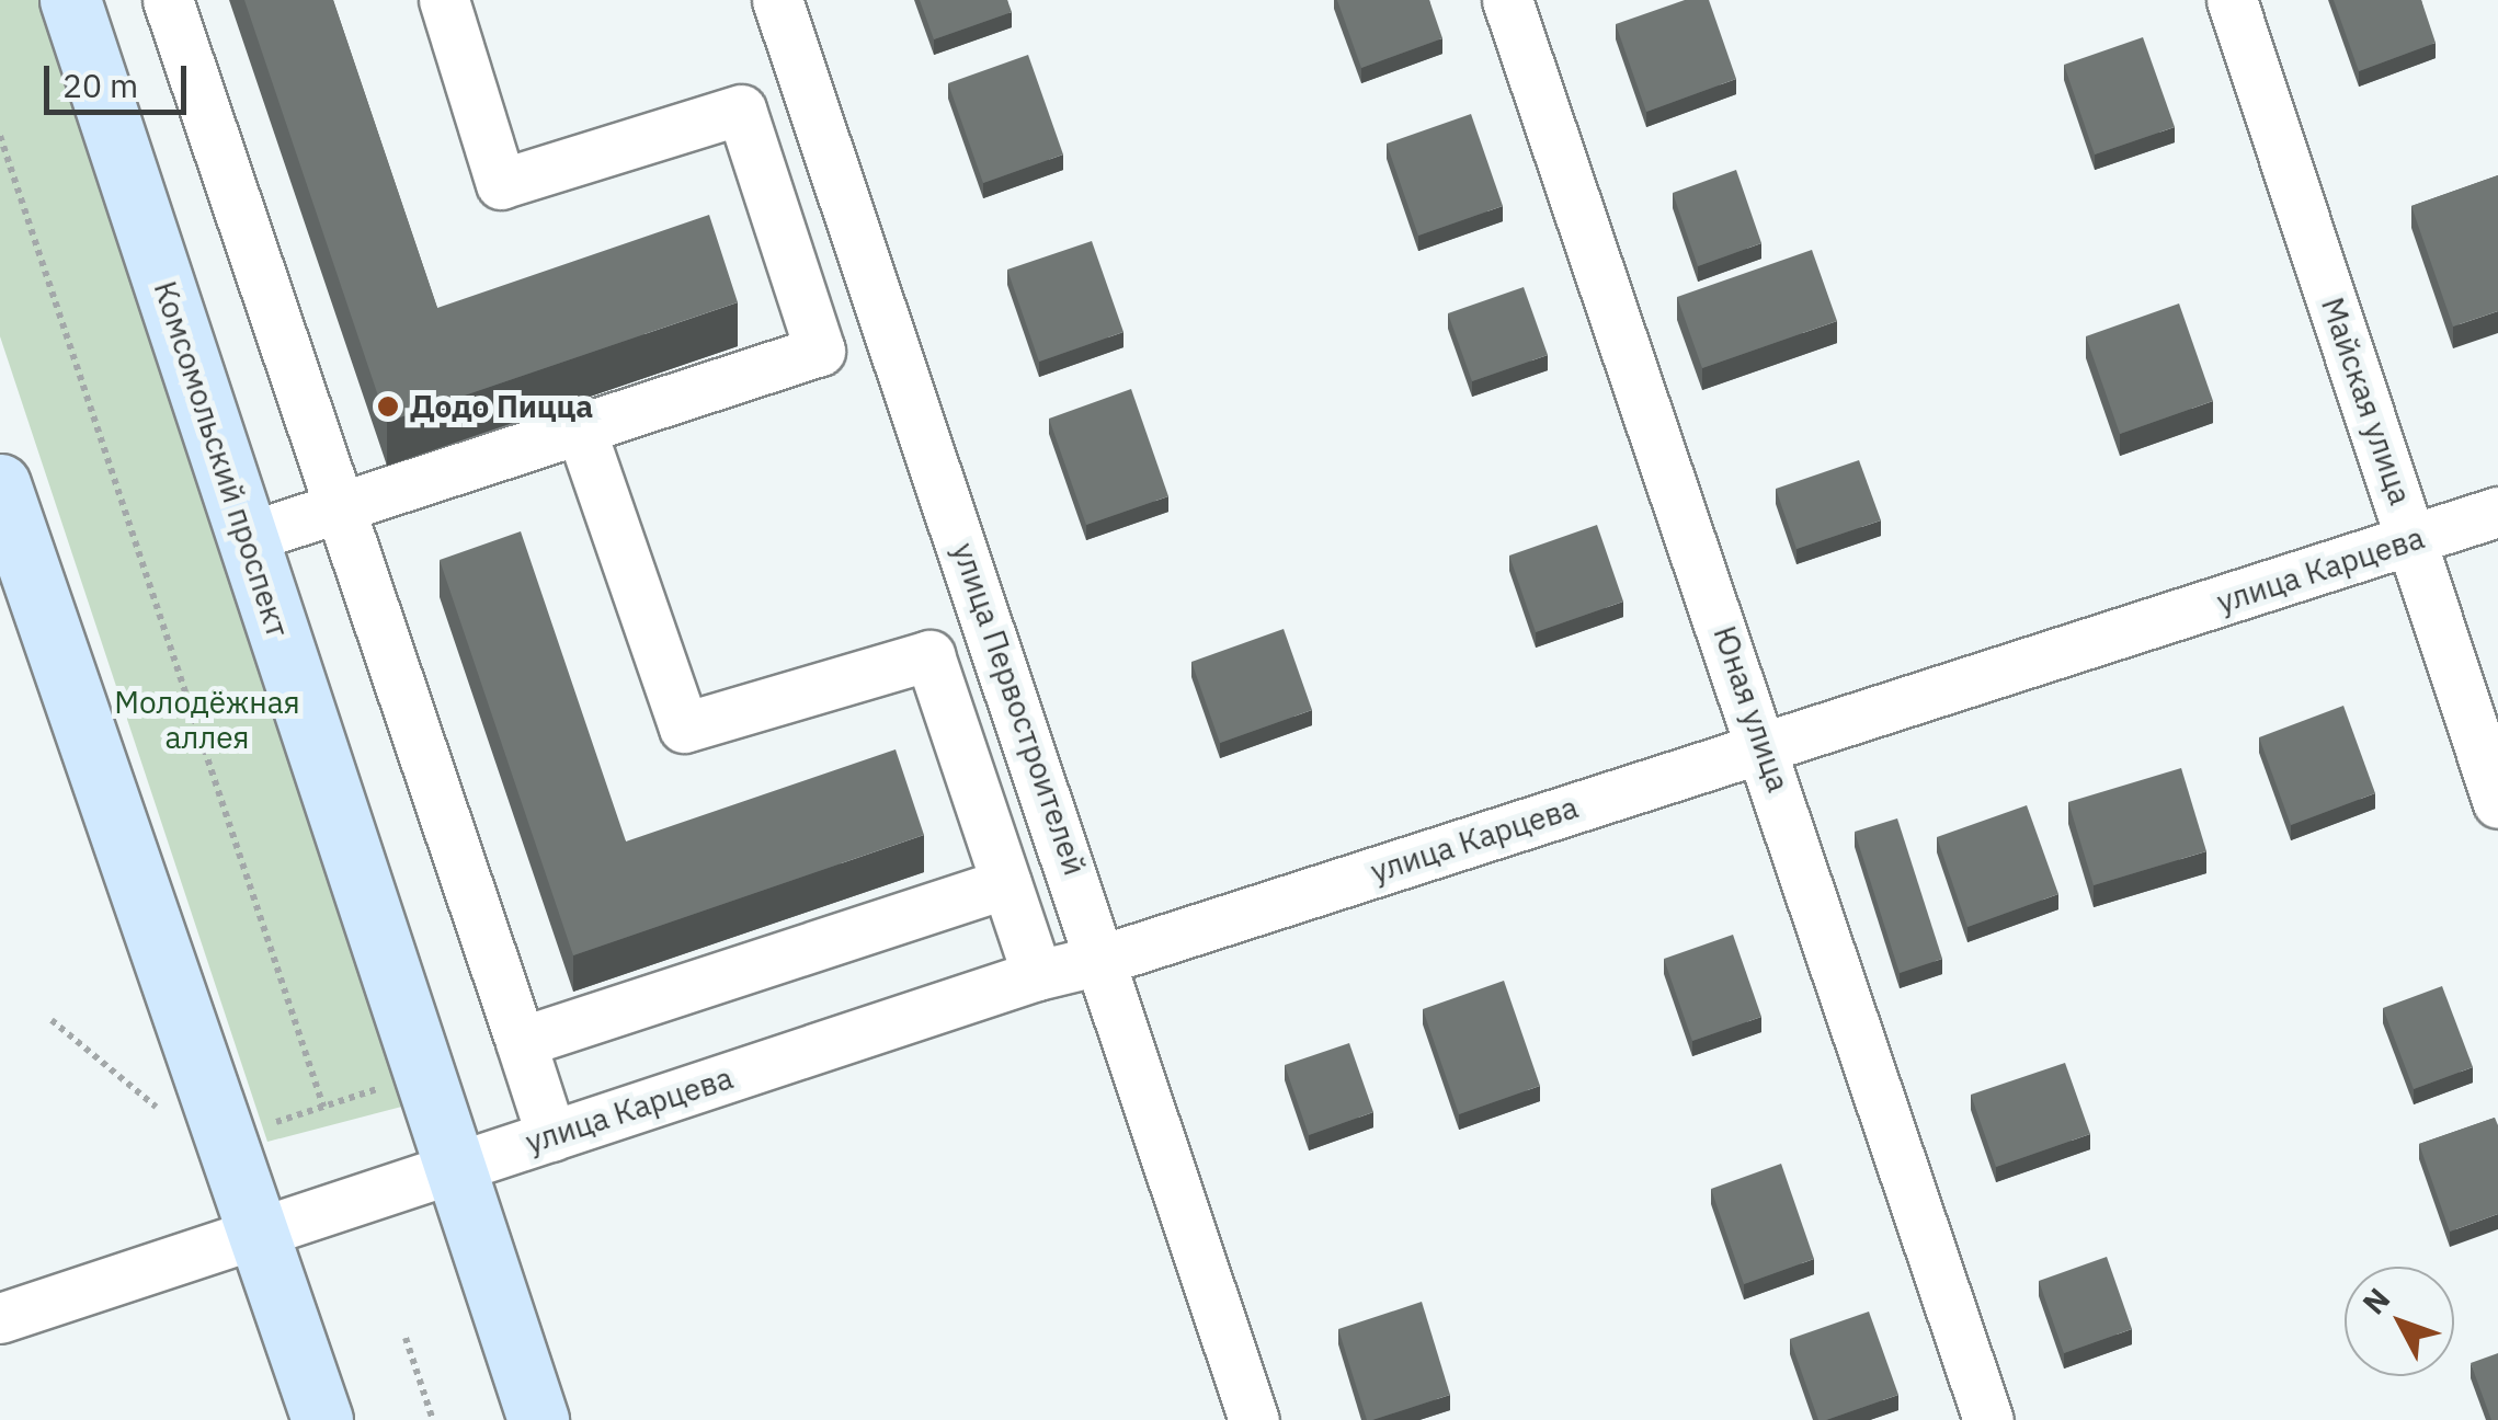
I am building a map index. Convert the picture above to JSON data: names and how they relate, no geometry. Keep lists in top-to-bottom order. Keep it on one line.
{"streets":{"main road":["Комсомольский проспект"],"street":["Майская улица","улица Карцева","улица Первостроителей","Юная улица"]},"crossings":[["Майская улица","улица Карцева"],["Комсомольский проспект","улица Карцева"],["улица Карцева","улица Первостроителей"],["улица Карцева","Юная улица"]],"parks":["Молодёжная аллея"],"places":["Додо Пицца"],"scale_bar":"20 m","north":"top left"}
